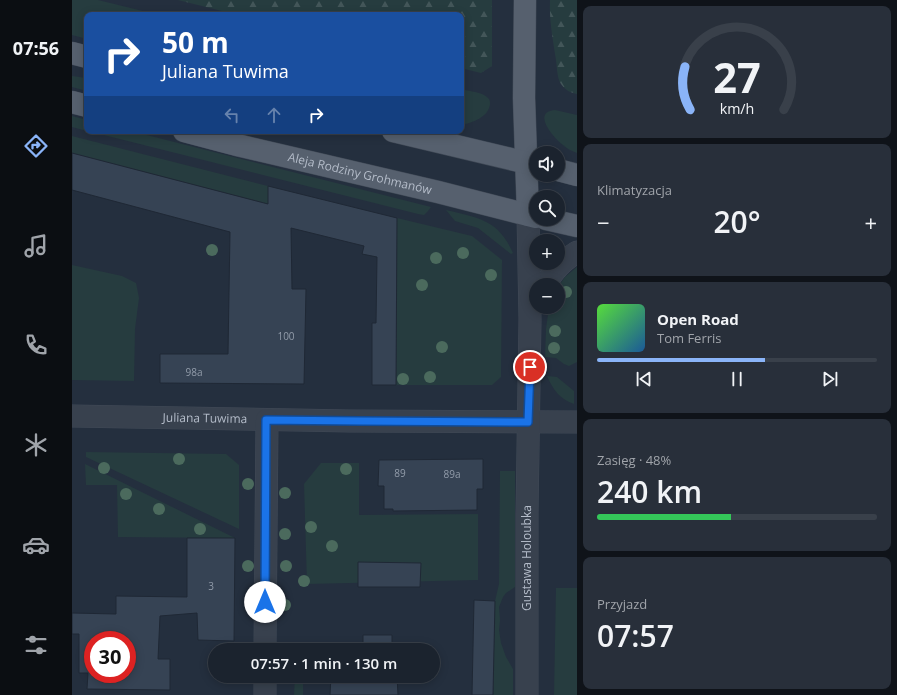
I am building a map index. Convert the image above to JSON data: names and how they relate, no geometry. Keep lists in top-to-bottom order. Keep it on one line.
{"streets":{"main road":["Aleja Rodziny Grohmanów"],"street":["Juliana Tuwima","Gustawa Holoubka"]},"crossings":[["Juliana Tuwima","Gustawa Holoubka"]],"house_numbers":["100","98a","89","89a","3"],"page":{"tabs":"07:56","turn":["50 m","Juliana Tuwima"],"tile":["Klimatyzacja",["Zasięg · 48%","240 km"],["Przyjazd","07:57"]],"map_buttons":["+","−"],"heat":["−","20°","+"],"song":["Open Road","Tom Ferris"],"limit":"30","trip":"07:57 · 1 min · 130 m","gauge":["27","km/h"]}}
